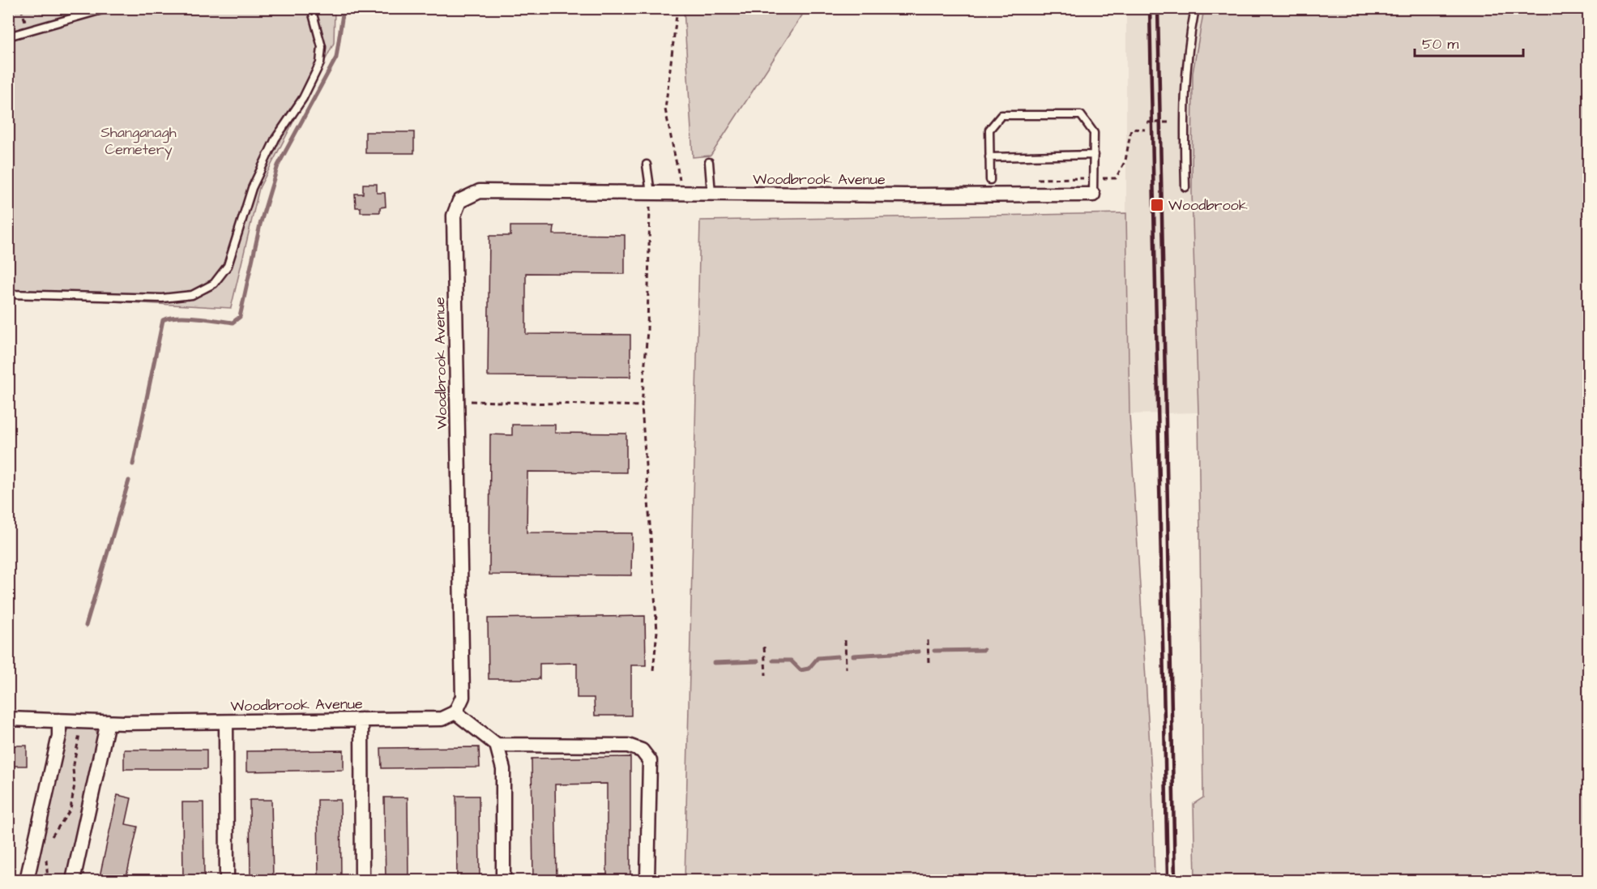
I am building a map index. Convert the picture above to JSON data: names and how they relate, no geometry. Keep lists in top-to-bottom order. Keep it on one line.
{"streets":{"street":["Woodbrook Avenue"]},"parks":["Shanganagh Cemetery"],"places":{"transit":["Woodbrook"]},"scale_bar":"50 m"}
